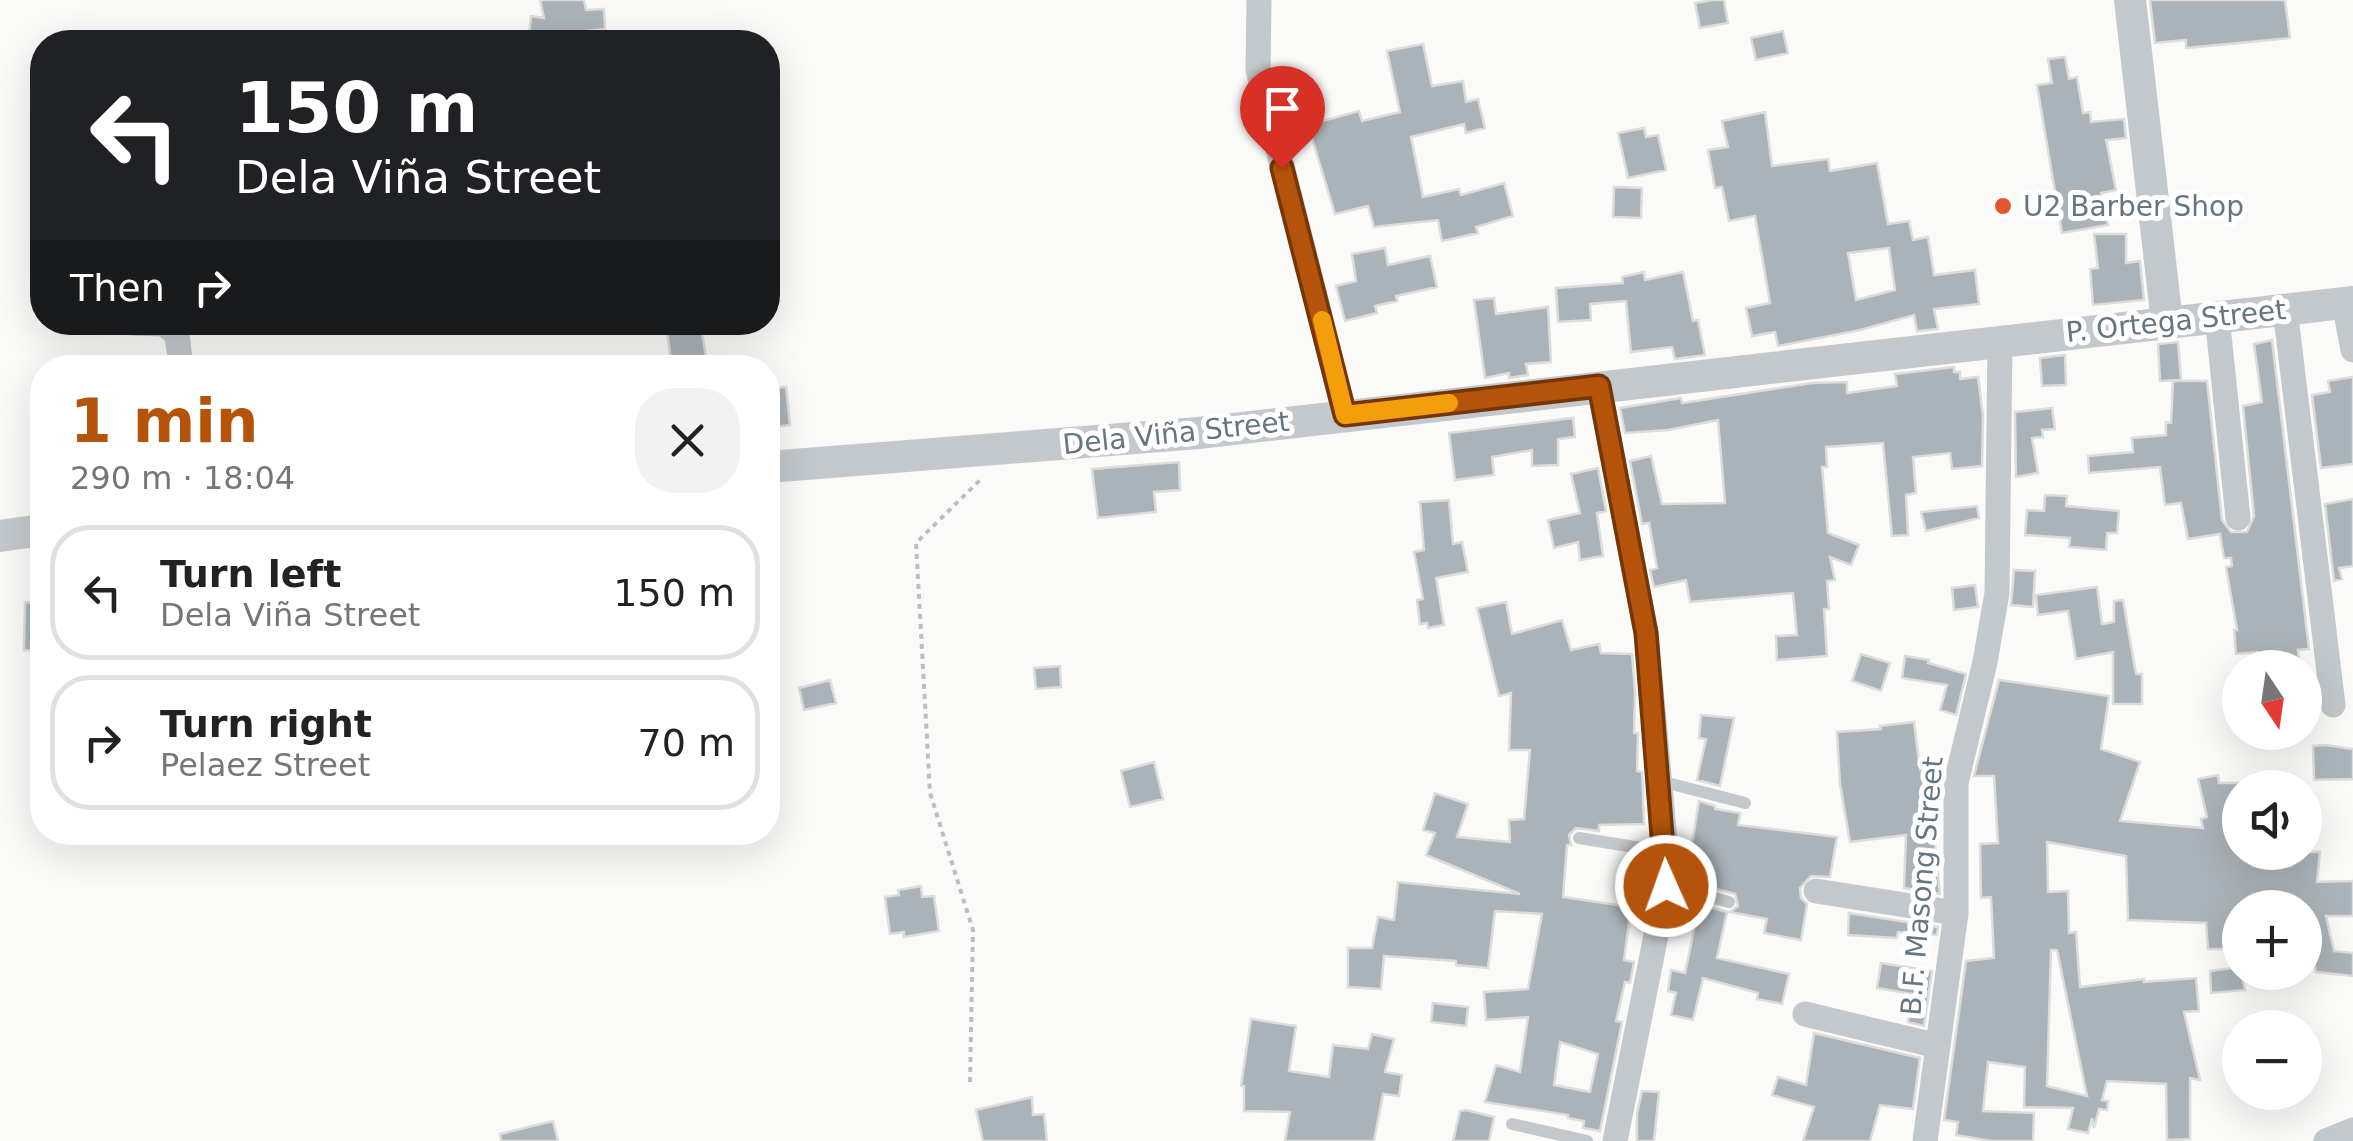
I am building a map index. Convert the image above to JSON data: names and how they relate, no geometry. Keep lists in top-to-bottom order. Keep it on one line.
{"streets":{"street":["P. Ortega Street","Dela Viña Street","B.F. Masong Street"]},"crossings":[["P. Ortega Street","Dela Viña Street"],["P. Ortega Street","B.F. Masong Street"],["Dela Viña Street","B.F. Masong Street"]],"places":["U2 Barber Shop"],"north":"bottom","page":{"turn":["150 m","Dela Viña Street"],"then":"Then","heading":["1 min","290 m · 18:04"],"list":[{"name":"Turn left","note":"Dela Viña Street","value":"150 m"},{"name":"Turn right","note":"Pelaez Street","value":"70 m"}],"map_buttons":["+","−"]}}
